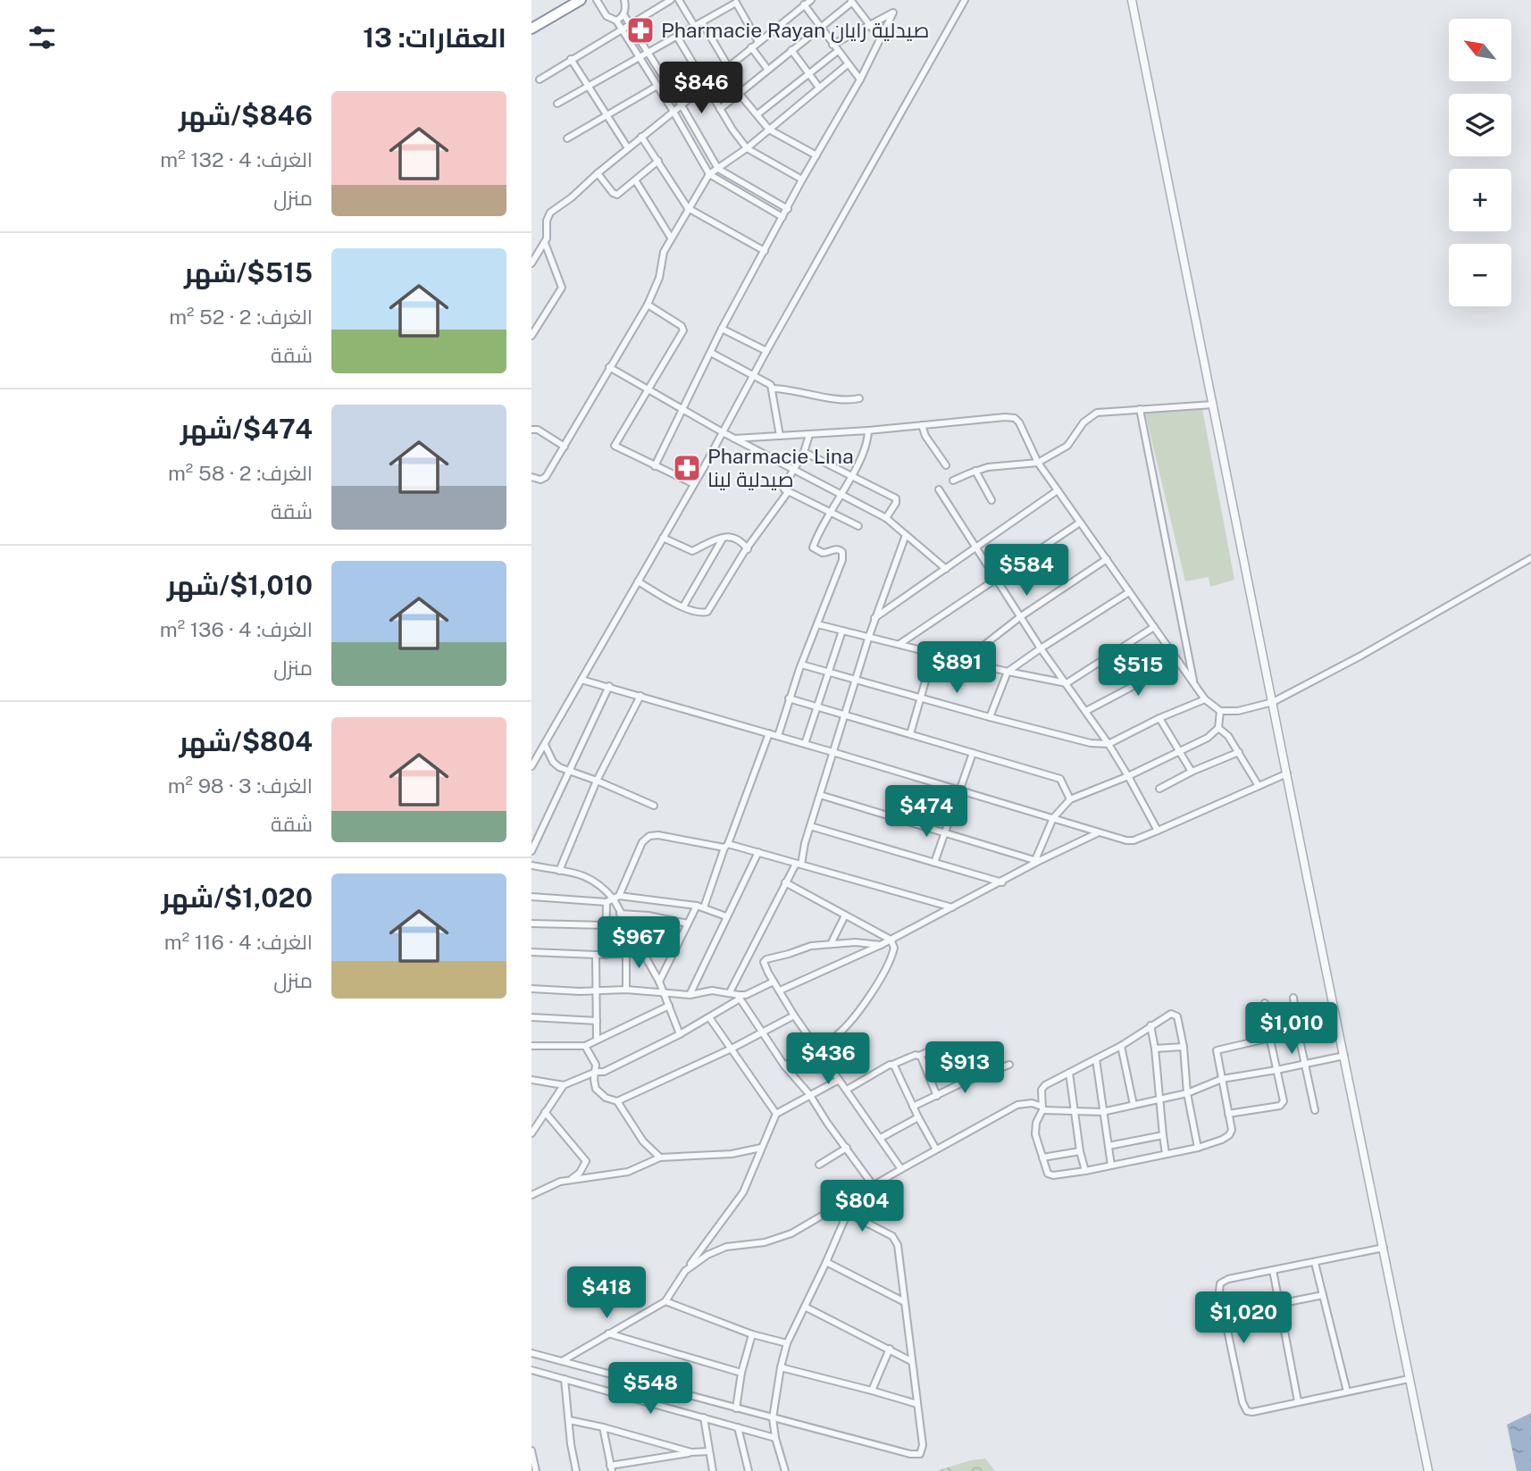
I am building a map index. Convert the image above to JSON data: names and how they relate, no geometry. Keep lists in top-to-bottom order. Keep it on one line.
{"places":{"pharmacy":["Pharmacie Rayan صيدلية رايان","Pharmacie Lina صيدلية لينا"]},"north":"top left","page":{"heading":"العقارات: 13","map_buttons":["+","−"],"price":["$846","$584","$891","$515","$474","$967","$1,010","$436","$913","$804","$418","$1,020","$548"],"list":[{"name":"$846/شهر","note":"الغرف: 4 · 132 m² · منزل"},{"name":"$515/شهر","note":"الغرف: 2 · 52 m² · شقة"},{"name":"$474/شهر","note":"الغرف: 2 · 58 m² · شقة"},{"name":"$1,010/شهر","note":"الغرف: 4 · 136 m² · منزل"},{"name":"$804/شهر","note":"الغرف: 3 · 98 m² · شقة"},{"name":"$1,020/شهر","note":"الغرف: 4 · 116 m² · منزل"}]}}
